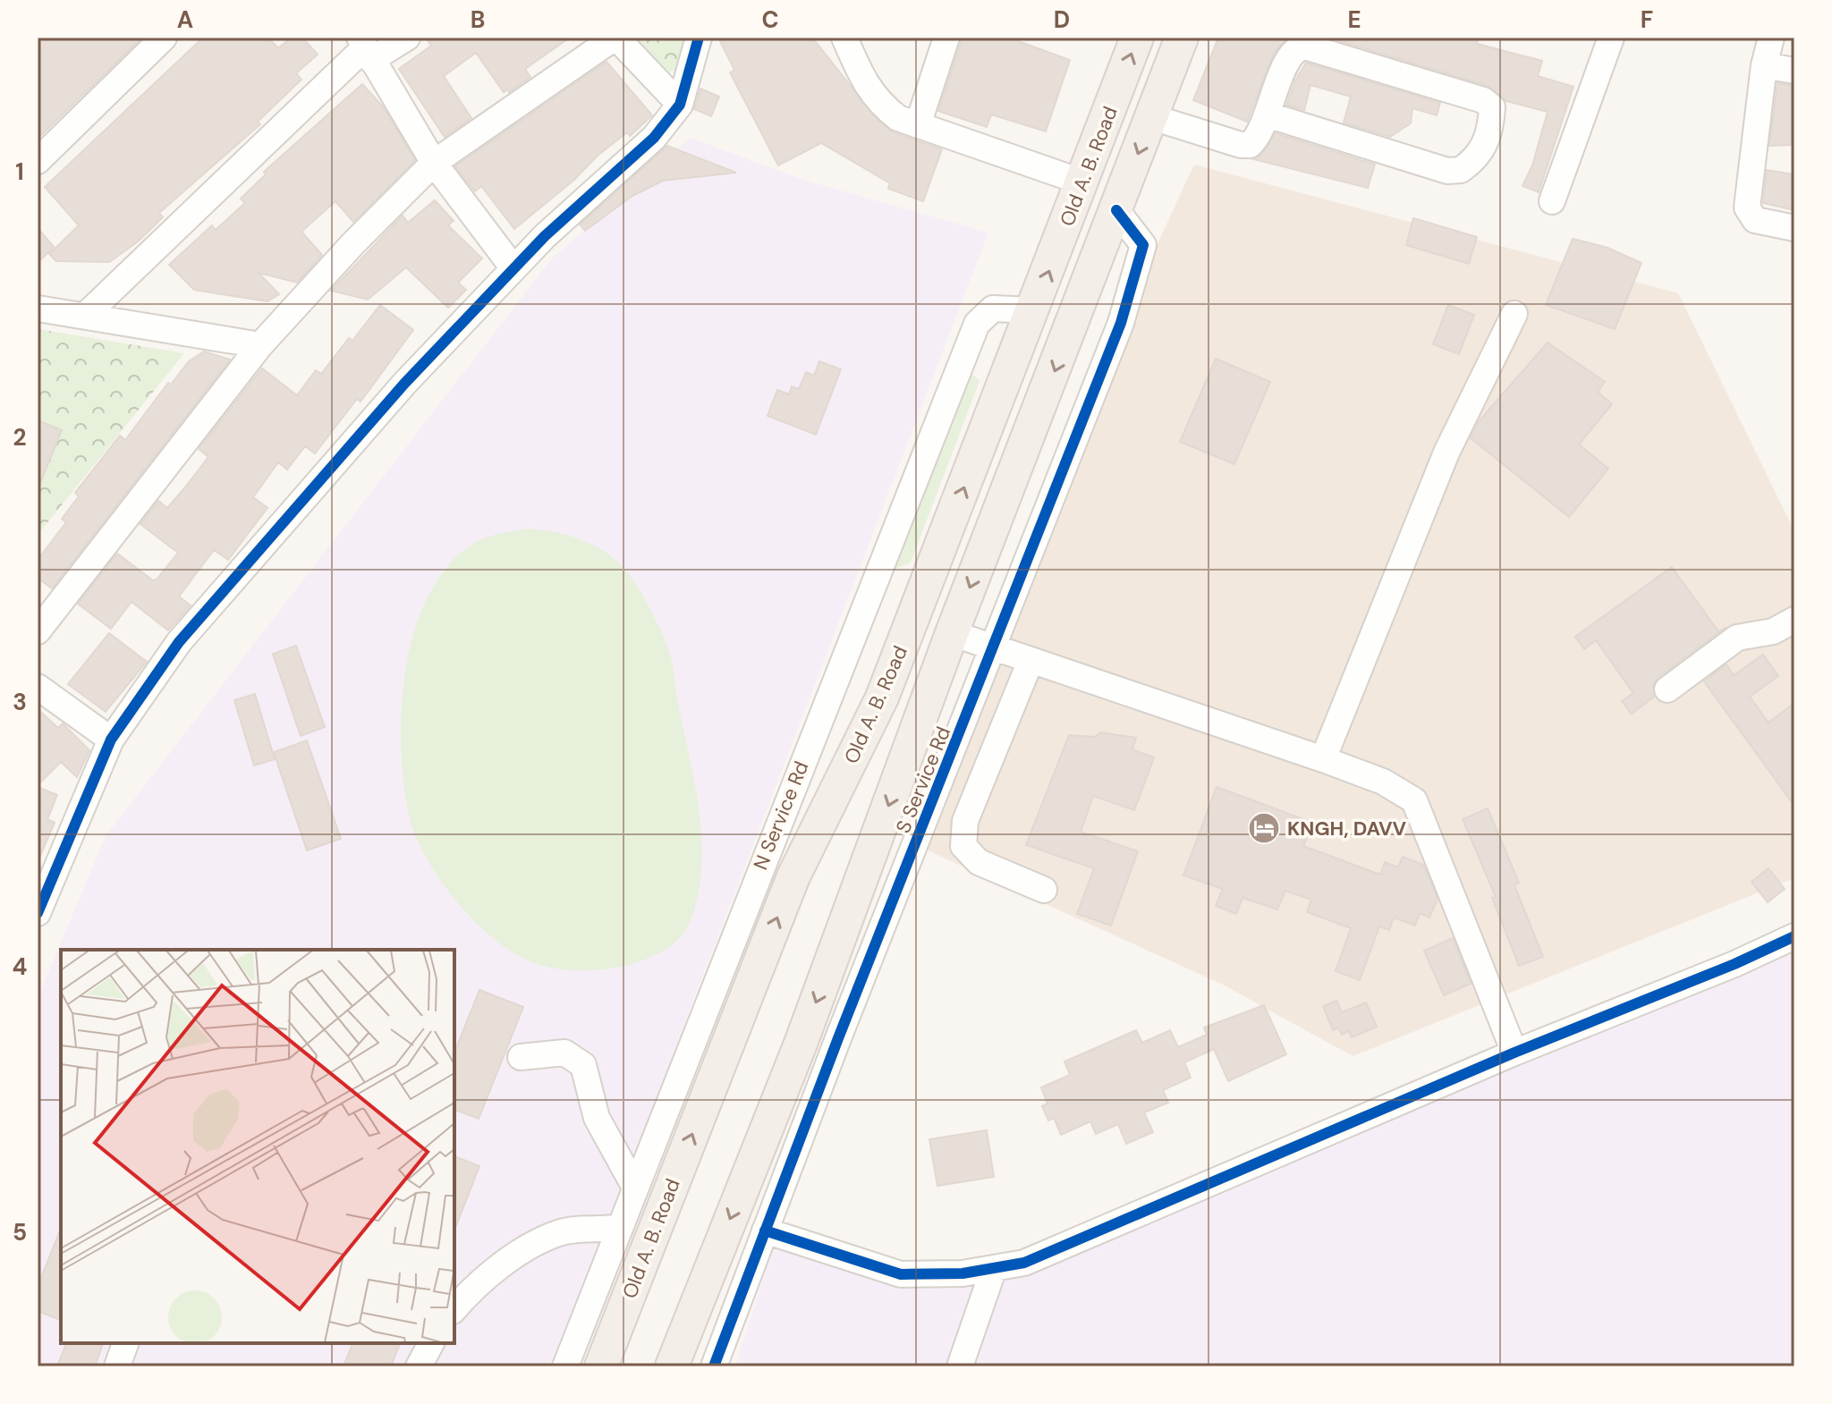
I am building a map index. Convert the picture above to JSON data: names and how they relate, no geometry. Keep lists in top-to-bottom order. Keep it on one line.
{"streets":{"main road":["Old A. B. Road"],"street":["S Service Rd","N Service Rd"]},"crossings":[["Old A. B. Road","S Service Rd"],["Old A. B. Road","N Service Rd"]],"places":{"hotel":["KNGH, DAVV"]},"grid":{"columns":["A","B","C","D","E","F"],"rows":["1","2","3","4","5"]}}
